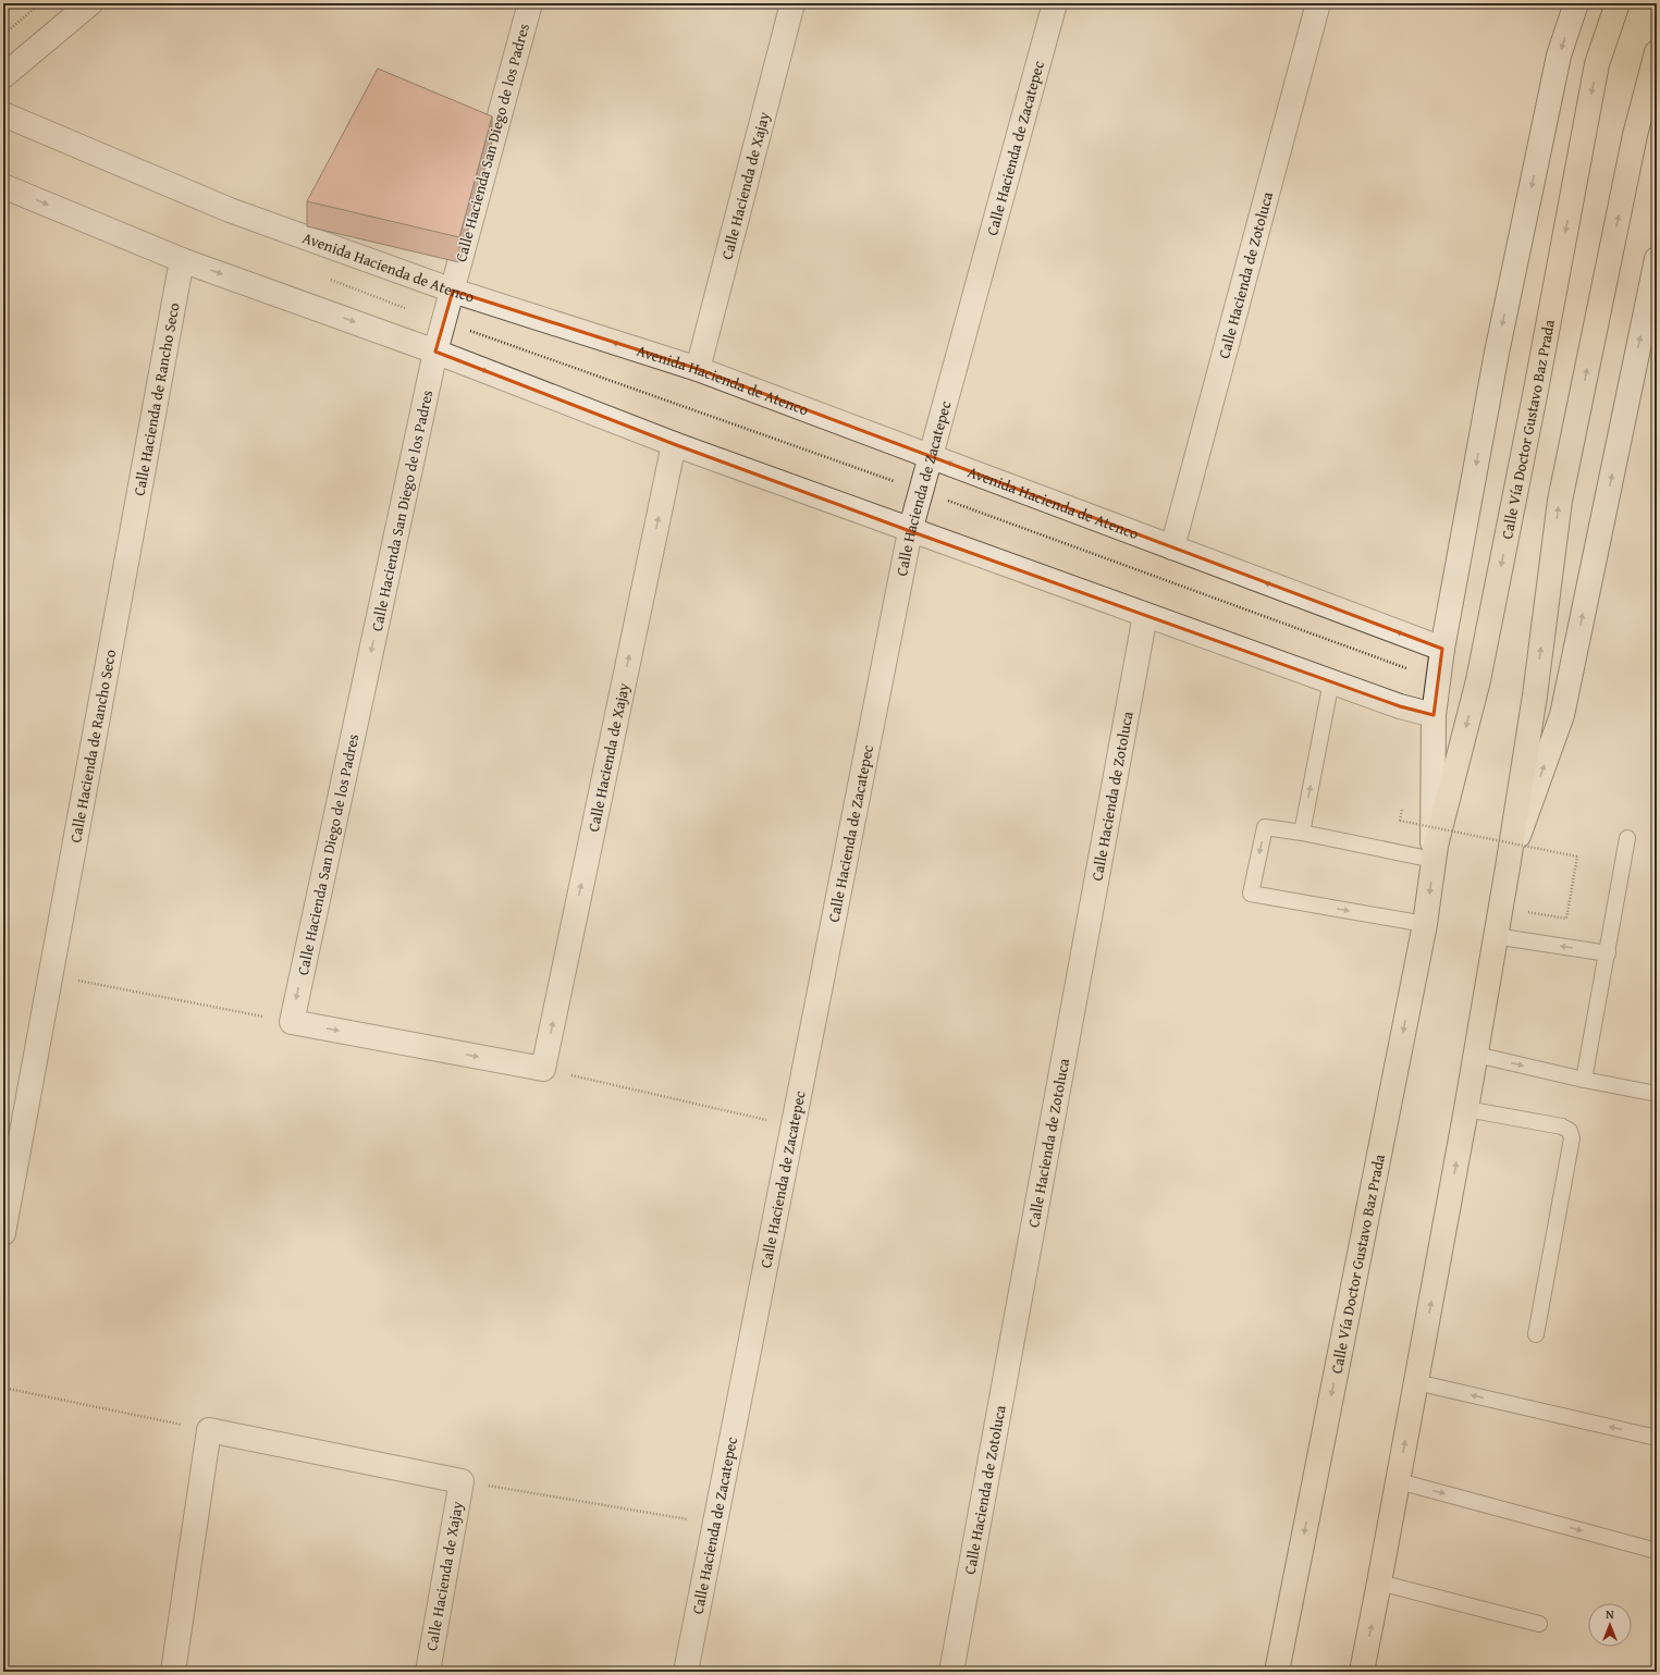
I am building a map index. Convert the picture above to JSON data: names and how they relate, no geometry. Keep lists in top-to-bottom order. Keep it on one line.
{"streets":{"main road":["Calle Vía Doctor Gustavo Baz Prada"],"street":["Calle Hacienda San Diego de los Padres","Calle Hacienda de Zacatepec","Calle Hacienda de Xajay","Avenida Hacienda de Atenco","Calle Hacienda de Zotoluca","Calle Hacienda de Rancho Seco"]},"crossings":[["Calle Hacienda San Diego de los Padres","Avenida Hacienda de Atenco"],["Calle Hacienda de Zacatepec","Avenida Hacienda de Atenco"],["Calle Hacienda de Xajay","Avenida Hacienda de Atenco"],["Avenida Hacienda de Atenco","Calle Hacienda de Zotoluca"],["Avenida Hacienda de Atenco","Calle Vía Doctor Gustavo Baz Prada"]],"one_way":["Calle Hacienda San Diego de los Padres","Calle Hacienda de Xajay"],"north":"top"}
